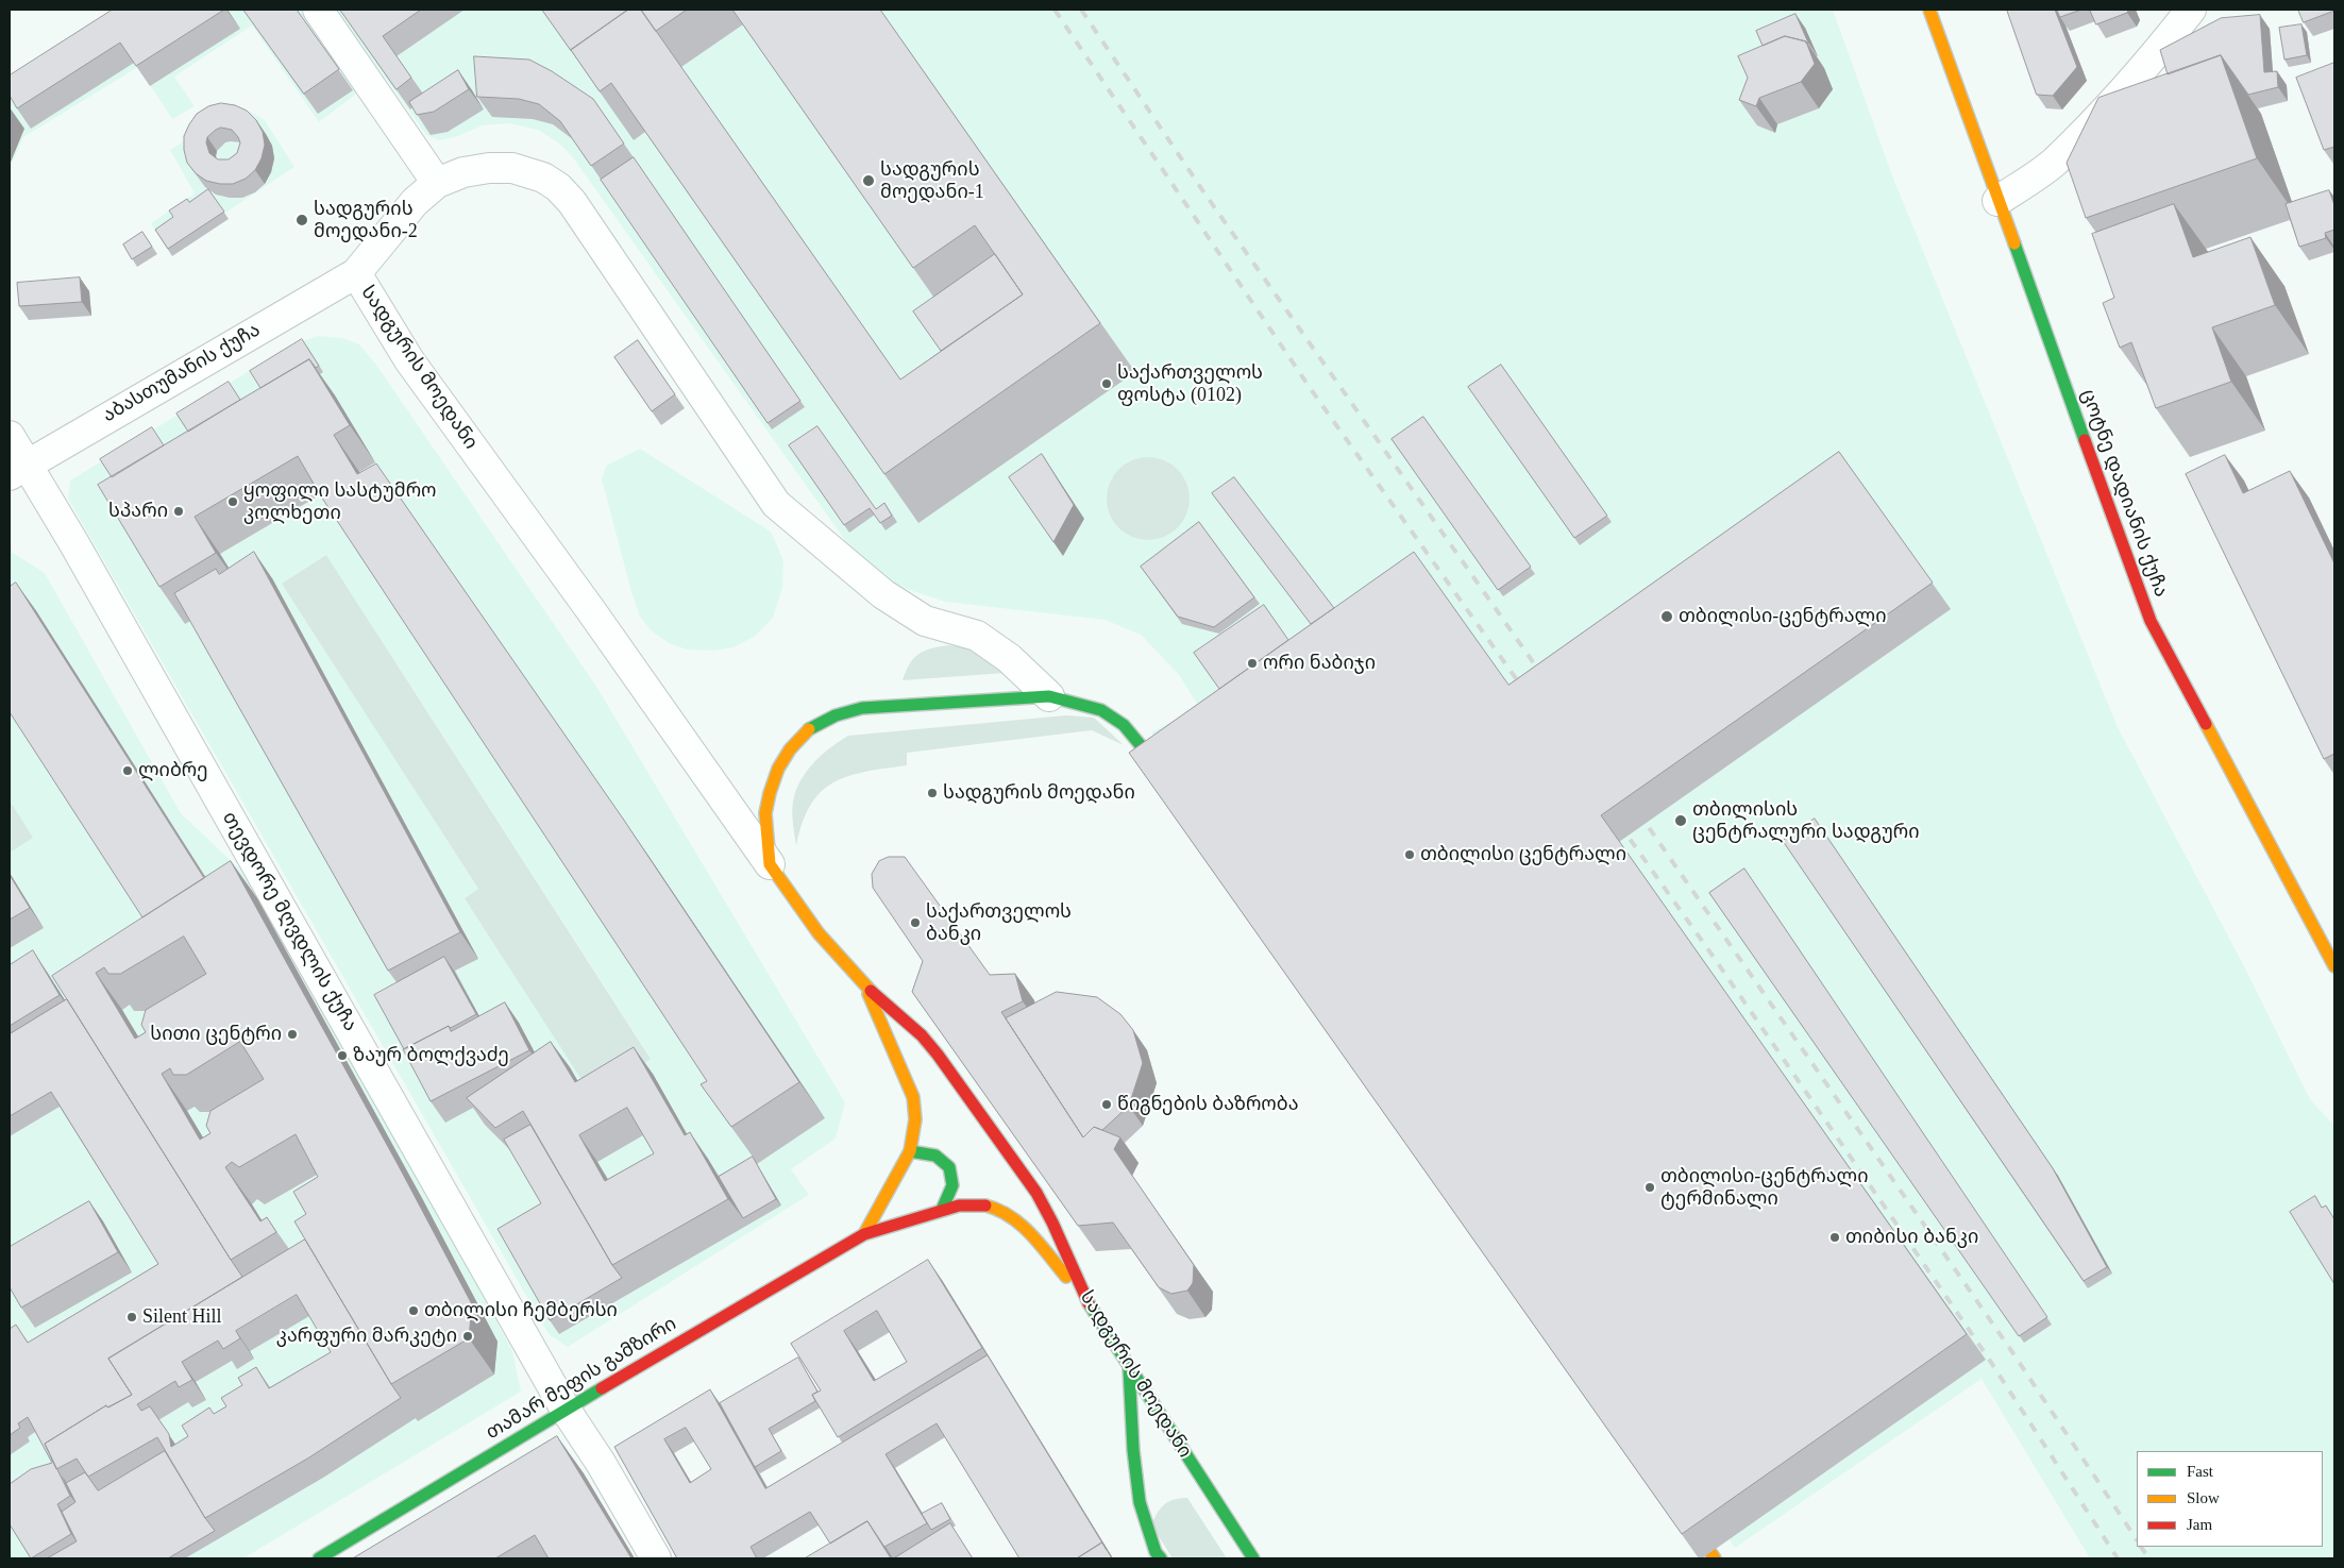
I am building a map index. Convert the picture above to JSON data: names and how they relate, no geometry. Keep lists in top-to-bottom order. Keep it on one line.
{"streets":{"main road":["სადგურის მოედანი","ცოტნე დადიანის ქუჩა","თამარ მეფის გამზირი"],"street":["აბასთუმანის ქუჩა","თევდორე მღვდლის ქუჩა"]},"crossings":[["სადგურის მოედანი","აბასთუმანის ქუჩა"],["სადგურის მოედანი","თამარ მეფის გამზირი"],["აბასთუმანის ქუჩა","თევდორე მღვდლის ქუჩა"],["თევდორე მღვდლის ქუჩა","თამარ მეფის გამზირი"]],"places":["სადგურის მოედანი-1","სადგურის მოედანი-2","საქართველოს ფოსტა (0102)","ყოფილი სასტუმრო კოლხეთი","სპარი","თბილისი-ცენტრალი","ორი ნაბიჯი","ლიბრე","სადგურის მოედანი","თბილისის ცენტრალური სადგური","თბილისი ცენტრალი","საქართველოს ბანკი","სითი ცენტრი","ზაურ ბოლქვაძე","წიგნების ბაზრობა","თბილისი-ცენტრალი ტერმინალი","თიბისი ბანკი","თბილისი ჩემბერსი","Silent Hill","კარფური მარკეტი"],"legend":["Fast","Slow","Jam"]}
